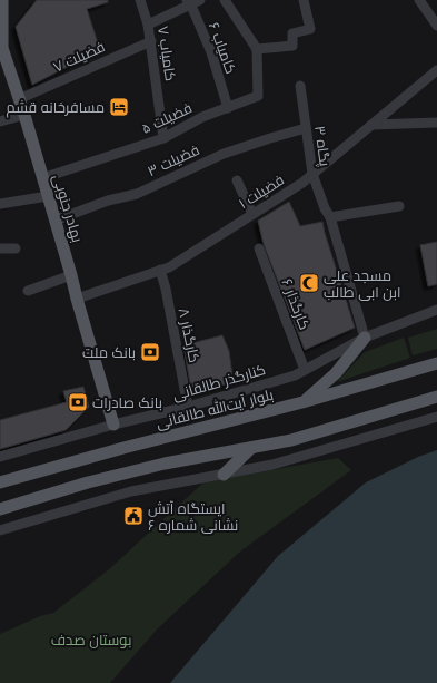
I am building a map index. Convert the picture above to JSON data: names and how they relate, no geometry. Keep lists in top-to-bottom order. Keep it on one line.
{"streets":{"main road":["بهادر جنوبی","بلوار آیت‌الله طالقانی"],"street":["کامیاب ۶","کامیاب ۷","فضیلت ۷","فضیلت ۵","پگاه ۳","فضیلت ۳","فضیلت ۱","کارگذار ۶","کارگذار ۸","کنارگذر طالقانی"]},"crossings":[["کامیاب ۶","فضیلت ۵"],["کامیاب ۷","فضیلت ۷"],["کامیاب ۷","فضیلت ۵"],["فضیلت ۷","بهادر جنوبی"],["فضیلت ۵","بهادر جنوبی"],["پگاه ۳","فضیلت ۳"],["پگاه ۳","فضیلت ۱"],["پگاه ۳","کنارگذر طالقانی"],["فضیلت ۳","بهادر جنوبی"],["فضیلت ۱","بهادر جنوبی"],["فضیلت ۱","کارگذار ۸"],["بهادر جنوبی","کنارگذر طالقانی"],["کارگذار ۶","کنارگذر طالقانی"],["کارگذار ۸","کنارگذر طالقانی"]],"parks":["بوستان صدف"],"places":{"hotel":["مسافرخانه قشم"],"mosque":["مسجد علی ابن ابی طالب"],"bank":["بانک ملت","بانک صادرات"],"public building":["ایستگاه آتش نشانی شماره ۶"]}}
